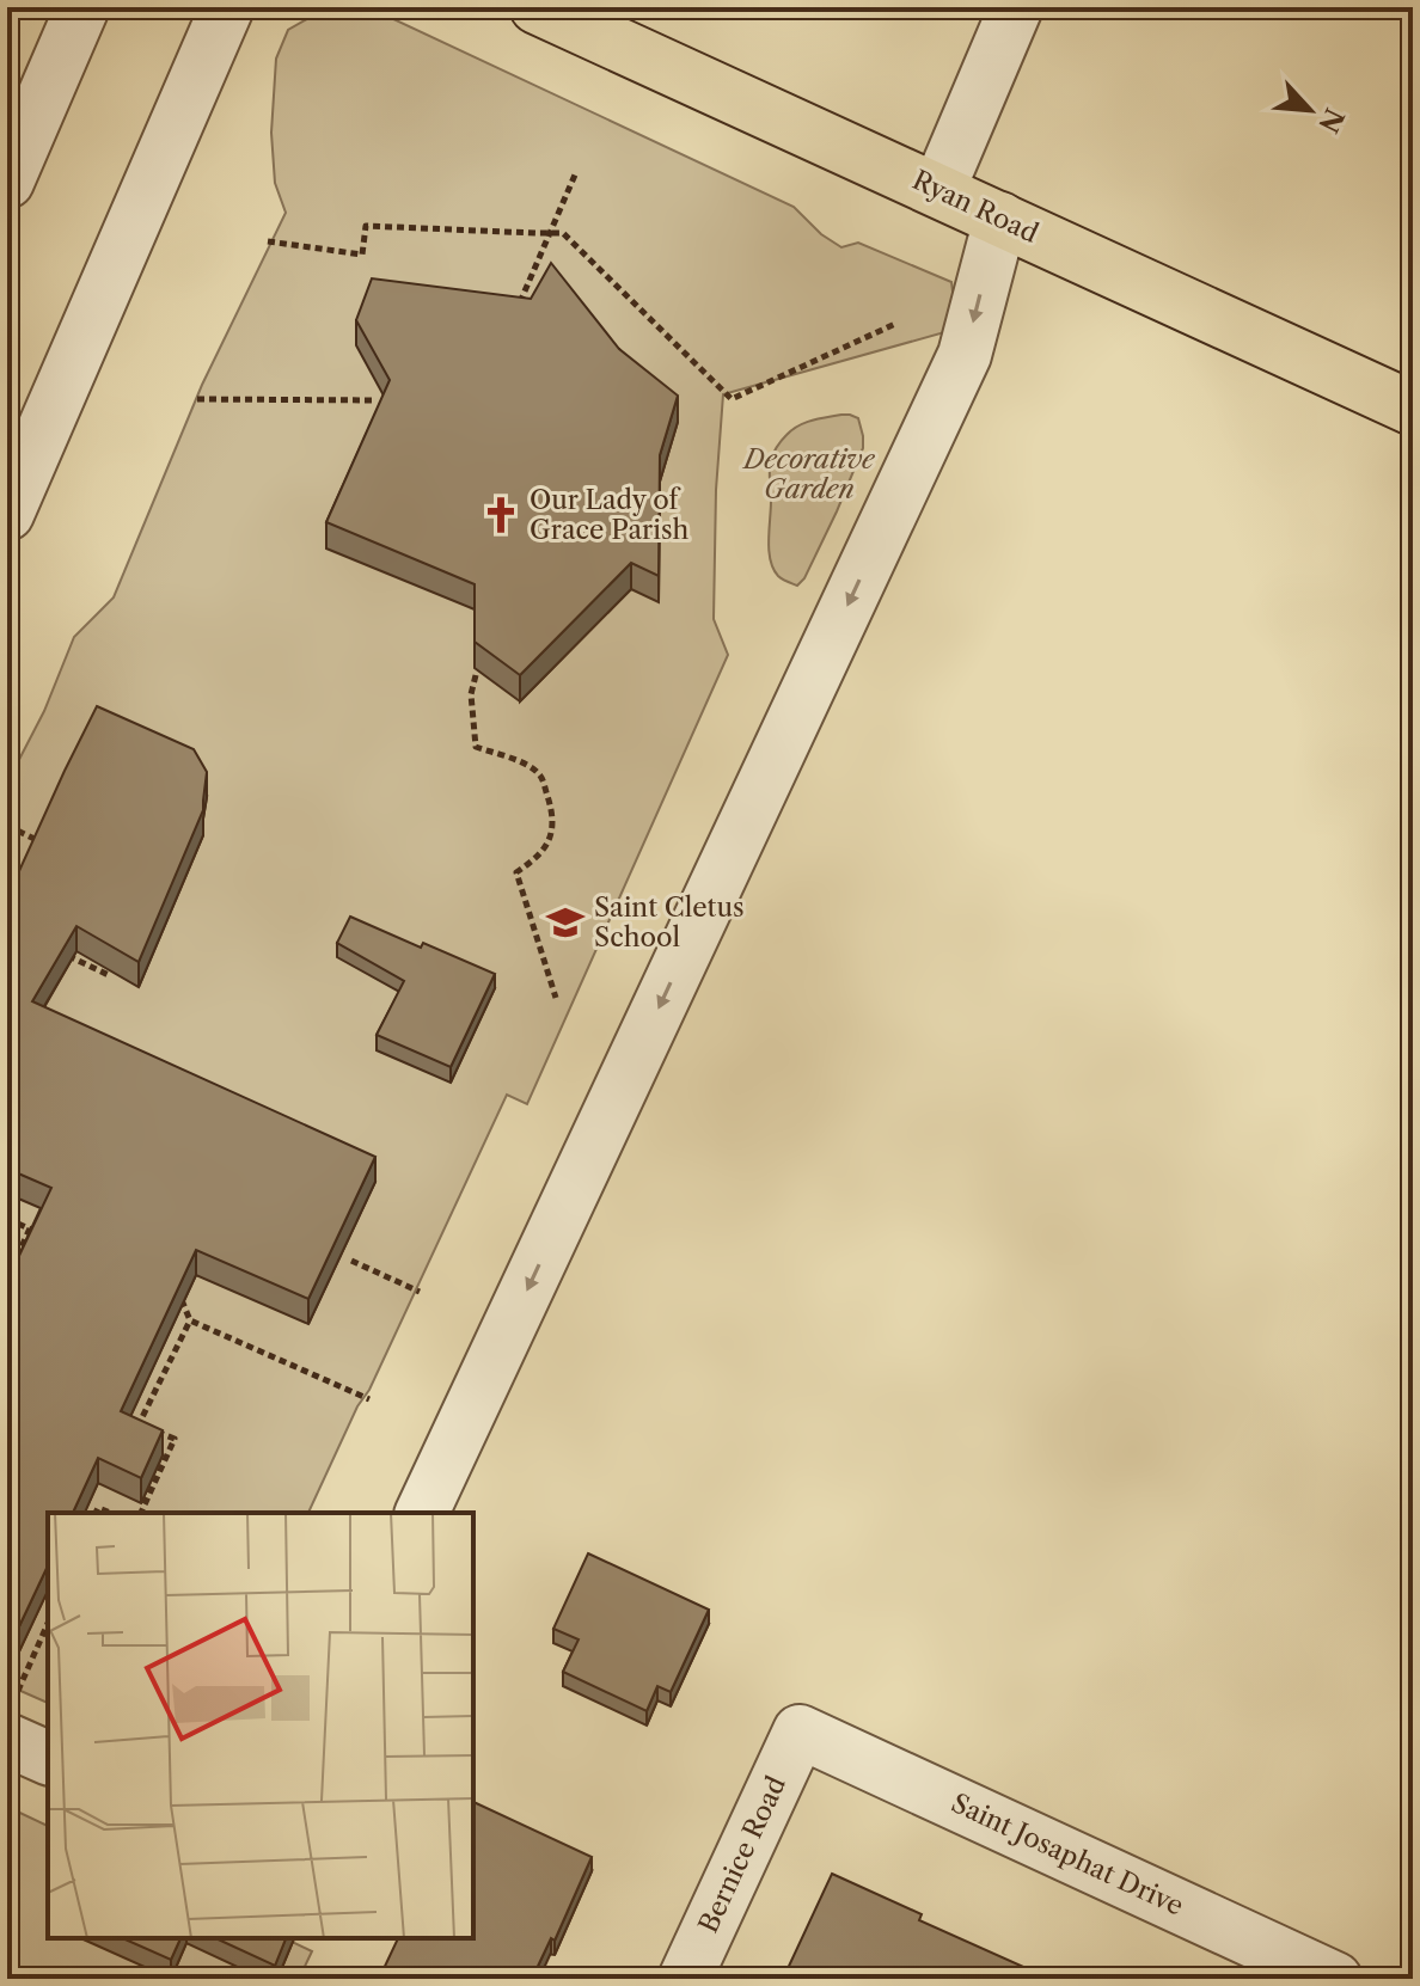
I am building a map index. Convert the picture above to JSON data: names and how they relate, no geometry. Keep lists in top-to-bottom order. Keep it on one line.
{"streets":{"main road":["Ryan Road"],"street":["Bernice Road","Saint Josaphat Drive"]},"crossings":[["Bernice Road","Saint Josaphat Drive"]],"parks":["Decorative Garden"],"places":{"church":["Our Lady of Grace Parish"],"school or university":["Saint Cletus School"]},"north":"bottom right"}
